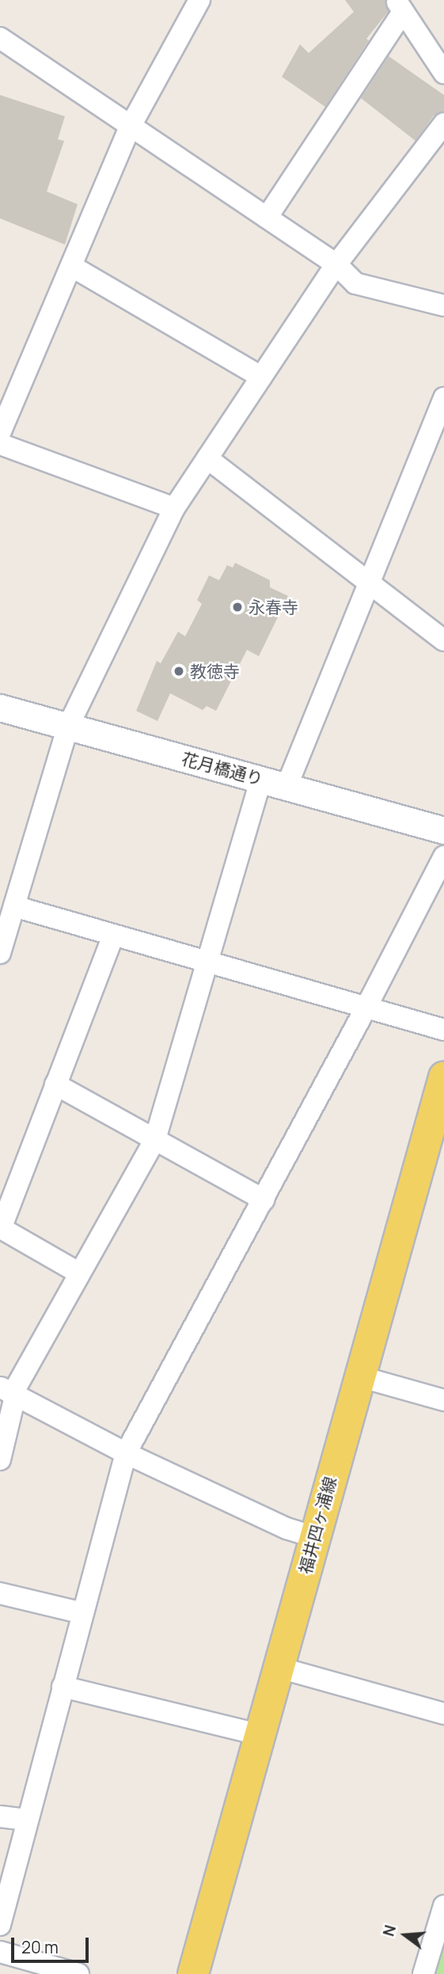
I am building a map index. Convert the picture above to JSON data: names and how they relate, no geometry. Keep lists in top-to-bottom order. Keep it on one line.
{"streets":{"main road":["福井四ヶ浦線"],"street":["花月橋通り"]},"places":["永春寺","教徳寺"],"scale_bar":"20 m","north":"left"}
